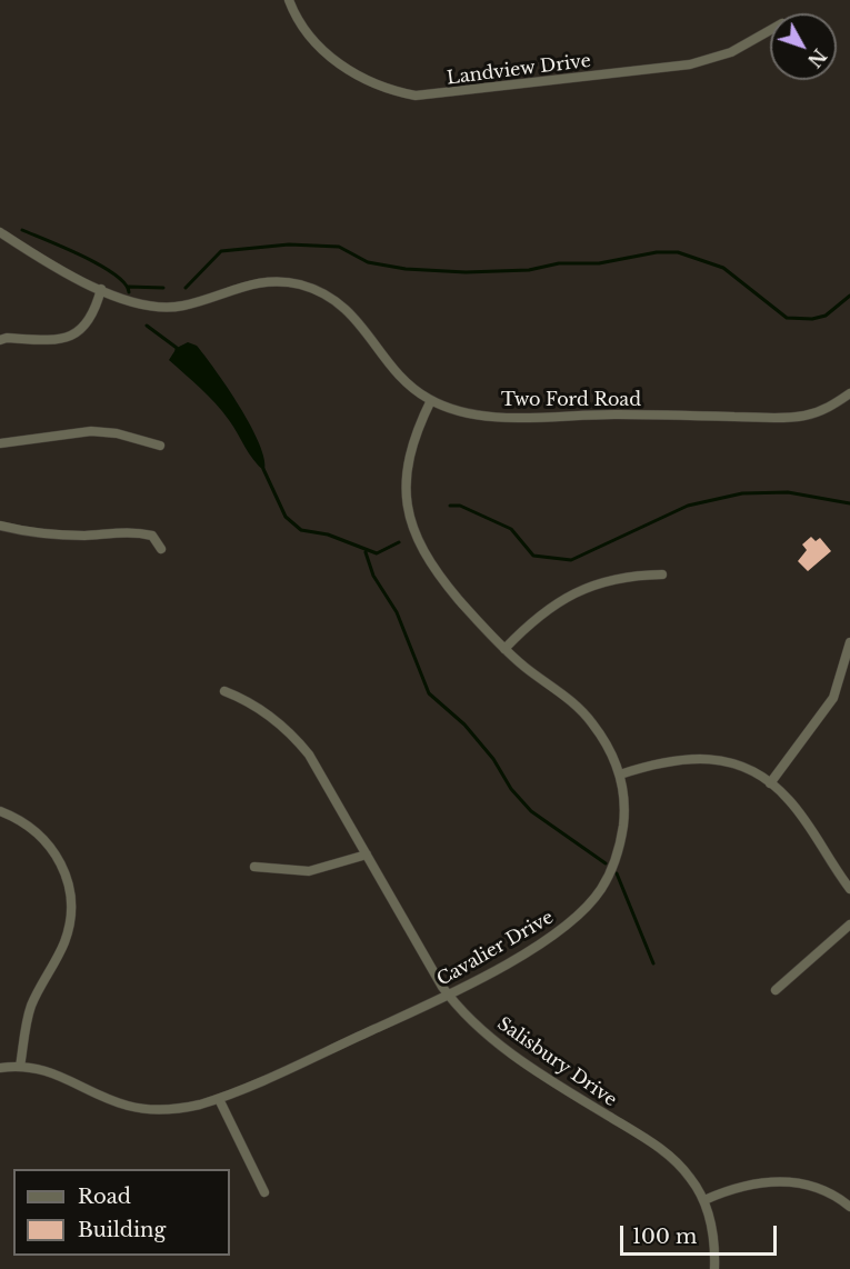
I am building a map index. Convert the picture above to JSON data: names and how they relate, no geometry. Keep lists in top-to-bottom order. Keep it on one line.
{"streets":{"street":["Landview Drive","Two Ford Road","Cavalier Drive","Salisbury Drive"]},"crossings":[["Two Ford Road","Cavalier Drive"],["Cavalier Drive","Salisbury Drive"]],"legend":["Road","Building"],"scale_bar":"100 m","north":"bottom right"}
